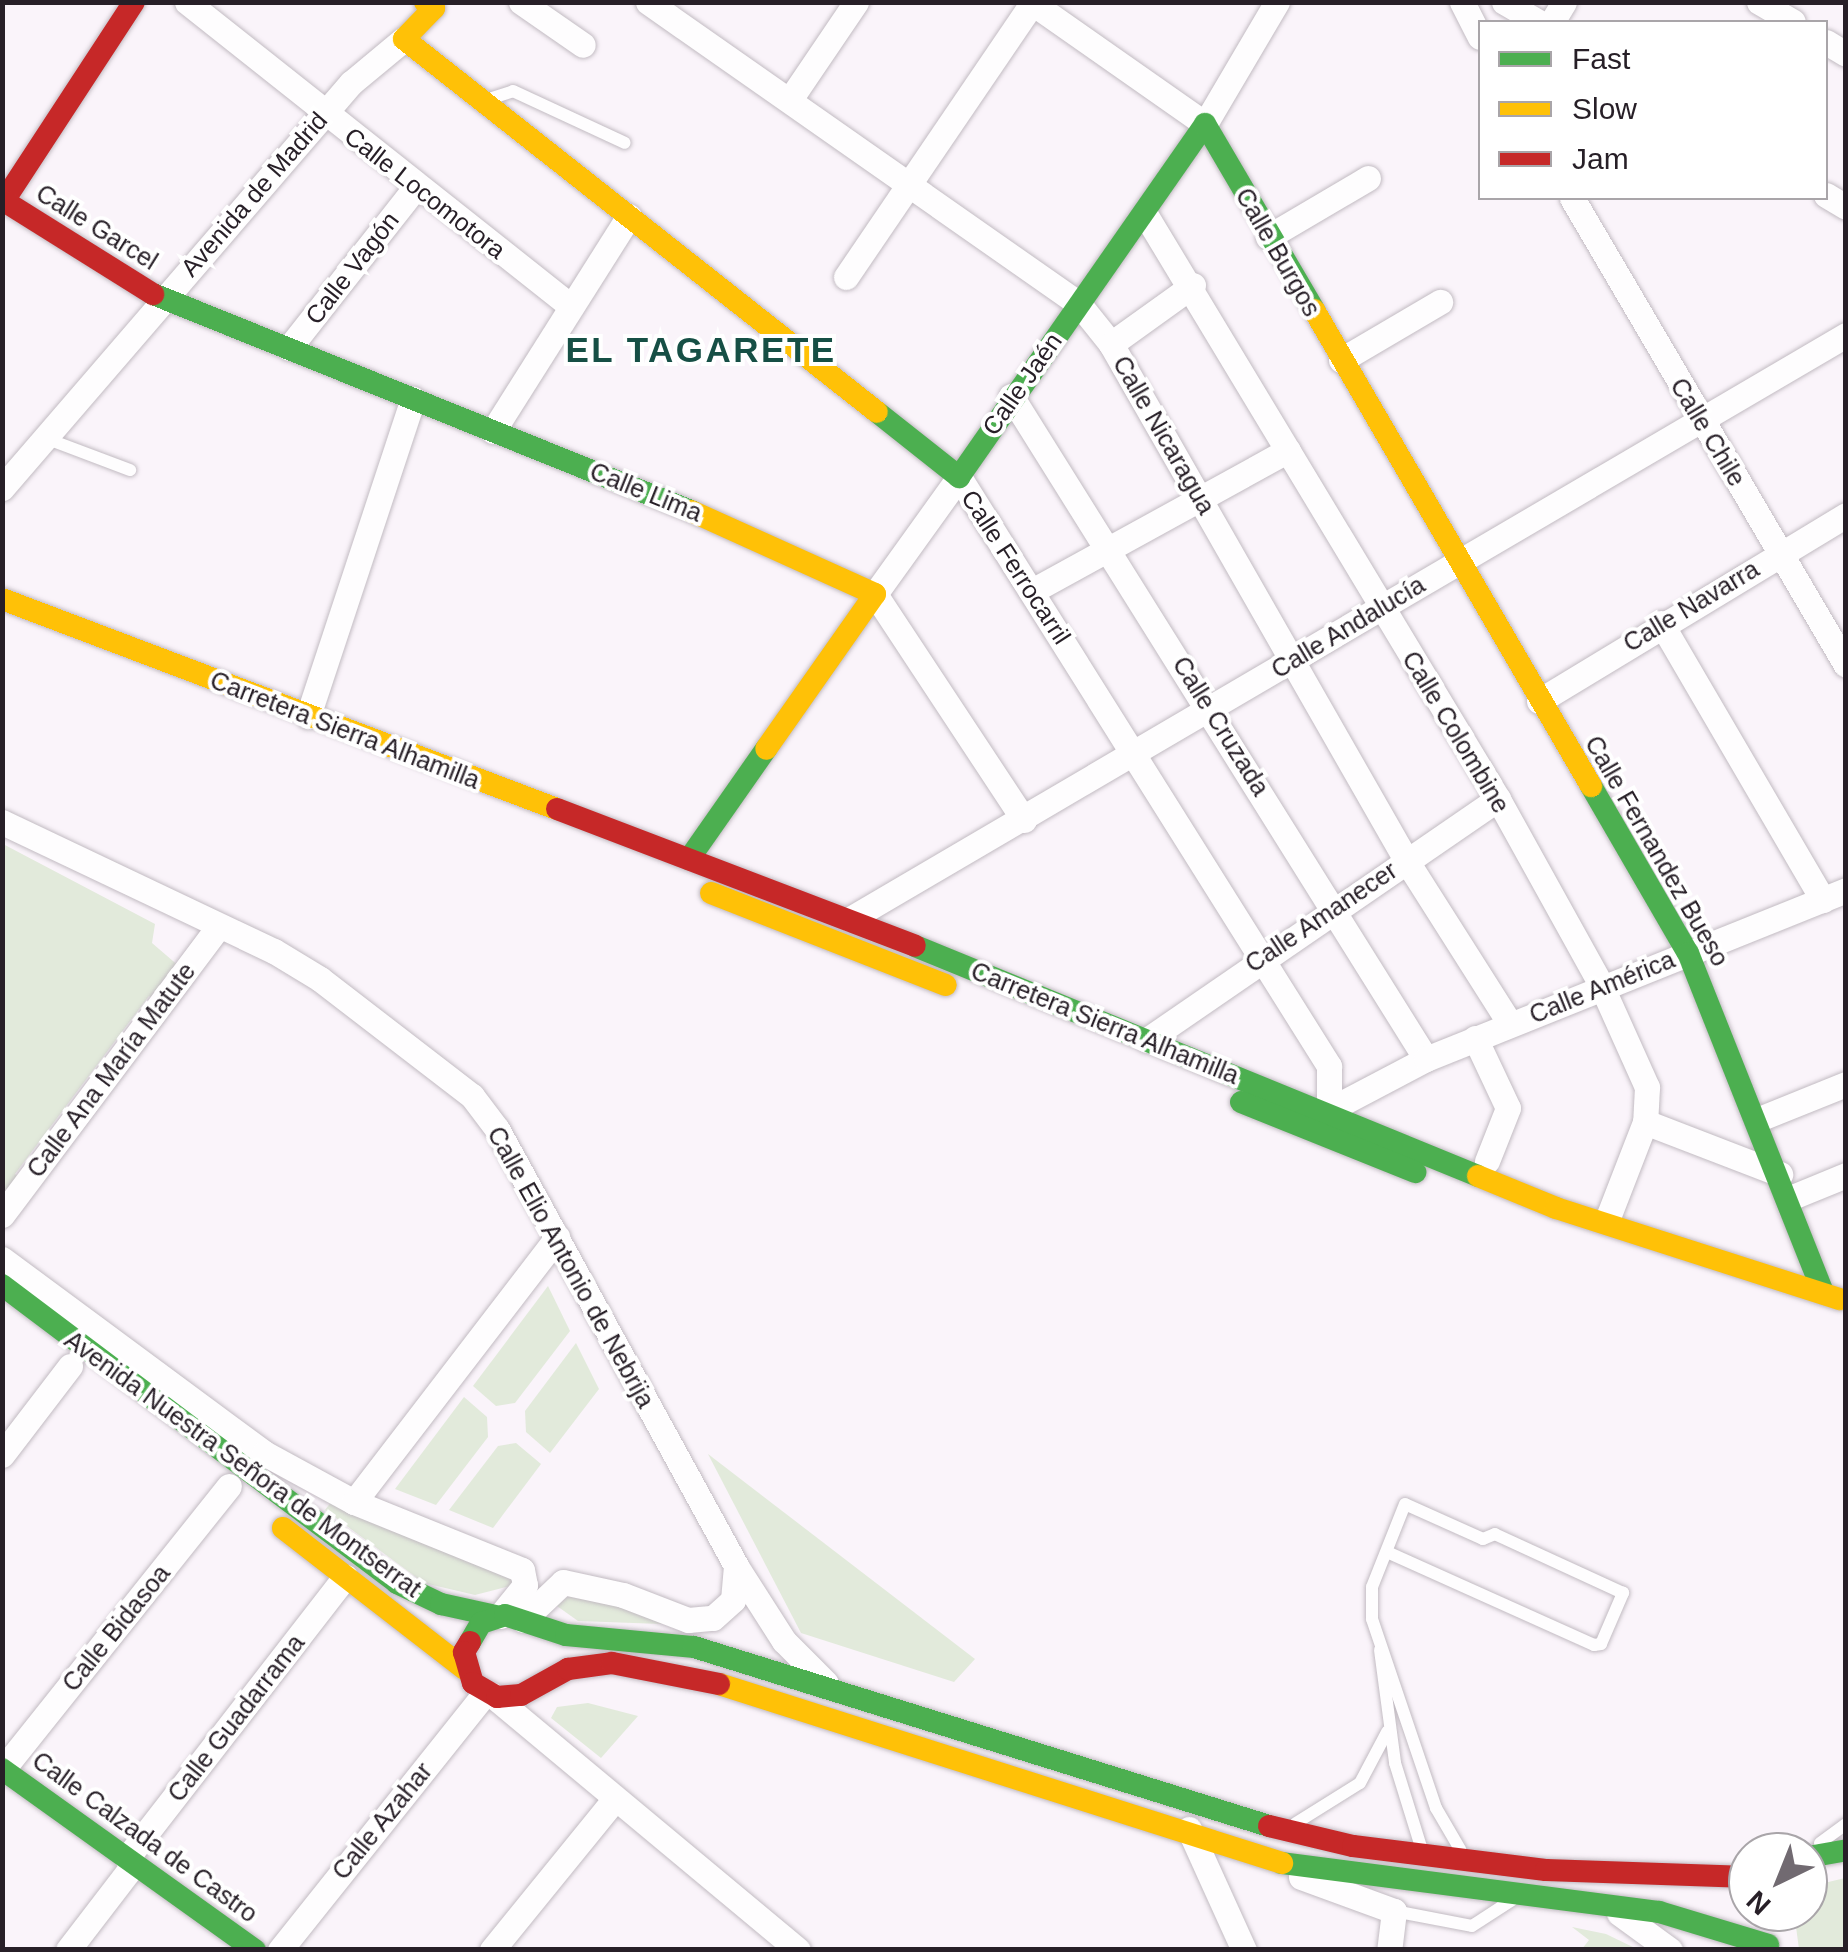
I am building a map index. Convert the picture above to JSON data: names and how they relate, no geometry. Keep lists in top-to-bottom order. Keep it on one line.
{"streets":{"main road":["Avenida de Madrid","Calle Garcel","Calle Burgos","Calle Jaén","Calle Lima","Calle Ferrocarril","Carretera Sierra Alhamilla","Calle Fernandez Bueso","Avenida Nuestra Señora de Montserrat","Calle Calzada de Castro"],"street":["Calle Locomotora","Calle Vagón","Calle Chile","Calle Nicaragua","Calle Navarra","Calle Andalucía","Calle Cruzada","Calle Colombine","Calle Amanecer","Calle América","Calle Ana María Matute","Calle Elio Antonio de Nebrija","Calle Bidasoa","Calle Guadarrama","Calle Azahar"]},"crossings":[["Calle Locomotora","Avenida de Madrid"],["Calle Locomotora","Calle Vagón"],["Avenida de Madrid","Calle Garcel"],["Avenida de Madrid","Calle Lima"],["Avenida de Madrid","Calle Ferrocarril"],["Calle Garcel","Calle Lima"],["Calle Burgos","Calle Jaén"],["Calle Burgos","Calle Andalucía"],["Calle Burgos","Calle Fernandez Bueso"],["Calle Vagón","Calle Lima"],["Calle Jaén","Calle Nicaragua"],["Calle Jaén","Calle Lima"],["Calle Jaén","Calle Ferrocarril"],["Calle Jaén","Calle Cruzada"],["Calle Jaén","Carretera Sierra Alhamilla"],["Calle Jaén","Calle Colombine"],["Calle Chile","Calle Navarra"],["Calle Chile","Calle Andalucía"],["Calle Nicaragua","Calle Andalucía"],["Calle Nicaragua","Calle Amanecer"],["Calle Nicaragua","Calle América"],["Calle Ferrocarril","Calle Andalucía"],["Calle Ferrocarril","Carretera Sierra Alhamilla"],["Calle Ferrocarril","Calle Amanecer"],["Calle Ferrocarril","Calle América"],["Calle Navarra","Calle Fernandez Bueso"],["Calle Andalucía","Calle Cruzada"],["Calle Andalucía","Carretera Sierra Alhamilla"],["Calle Andalucía","Calle Colombine"],["Calle Andalucía","Calle Fernandez Bueso"],["Calle Cruzada","Calle Amanecer"],["Calle Cruzada","Calle América"],["Carretera Sierra Alhamilla","Calle Colombine"],["Carretera Sierra Alhamilla","Calle Fernandez Bueso"],["Carretera Sierra Alhamilla","Calle Amanecer"],["Carretera Sierra Alhamilla","Calle América"],["Calle Colombine","Calle Amanecer"],["Calle Colombine","Calle América"],["Calle Fernandez Bueso","Calle América"],["Calle Ana María Matute","Calle Elio Antonio de Nebrija"],["Calle Elio Antonio de Nebrija","Avenida Nuestra Señora de Montserrat"],["Avenida Nuestra Señora de Montserrat","Calle Bidasoa"],["Avenida Nuestra Señora de Montserrat","Calle Guadarrama"],["Avenida Nuestra Señora de Montserrat","Calle Azahar"],["Calle Bidasoa","Calle Calzada de Castro"],["Calle Guadarrama","Calle Calzada de Castro"]],"districts":["EL TAGARETE"],"legend":["Fast","Slow","Jam"],"north":"bottom left"}
